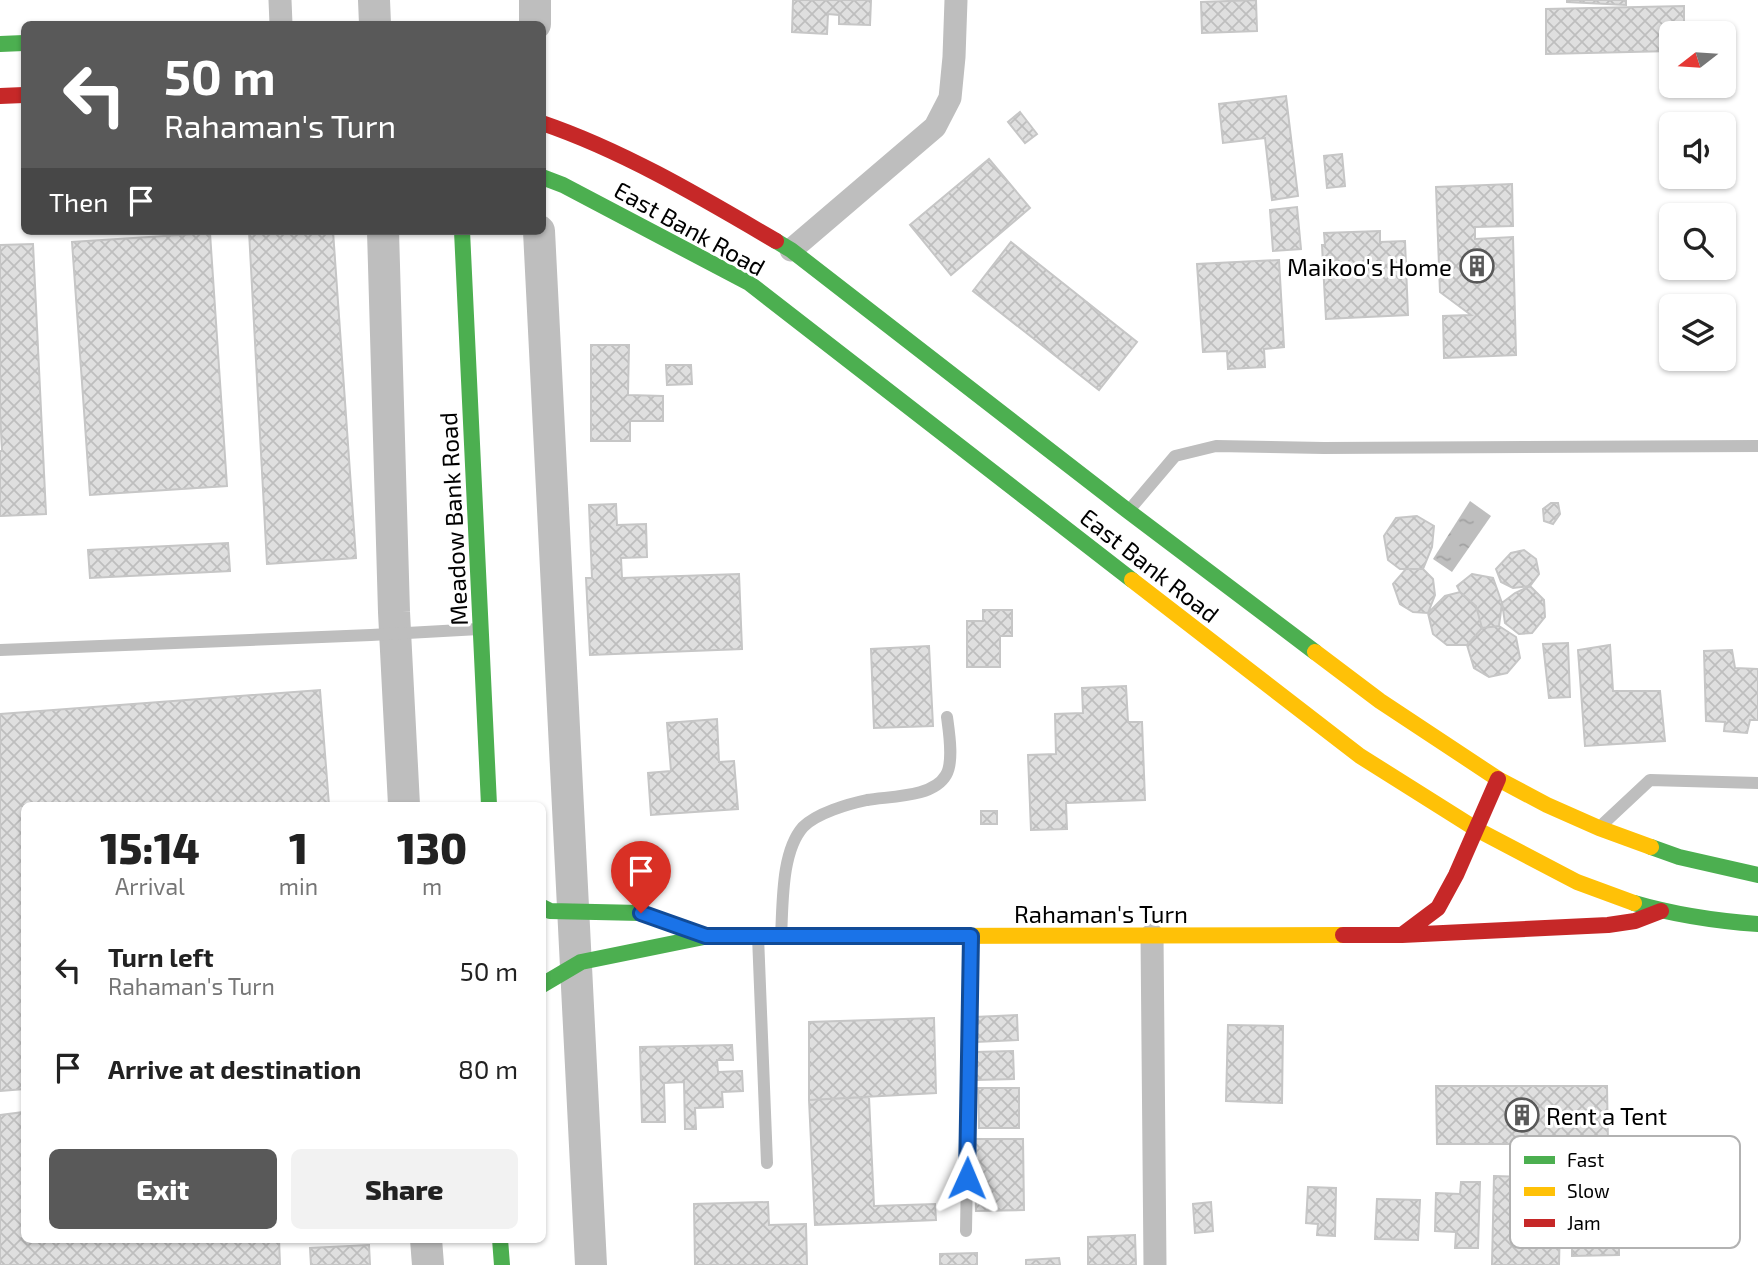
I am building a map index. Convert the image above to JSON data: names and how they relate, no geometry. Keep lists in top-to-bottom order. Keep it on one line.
{"streets":{"main road":["East Bank Road","Meadow Bank Road","Rahaman's Turn"]},"crossings":[["East Bank Road","Rahaman's Turn"]],"places":{"building":["Maikoo's Home","Rent a Tent"]},"legend":["Fast","Slow","Jam"],"north":"left","page":{"turn":["50 m","Rahaman's Turn"],"then":"Then","eta":["15:14","Arrival","1","min","130","m"],"list":[{"name":"Turn left","note":"Rahaman's Turn","value":"50 m"},{"name":"Arrive at destination","value":"80 m"}],"buttons":["Exit","Share"]}}
